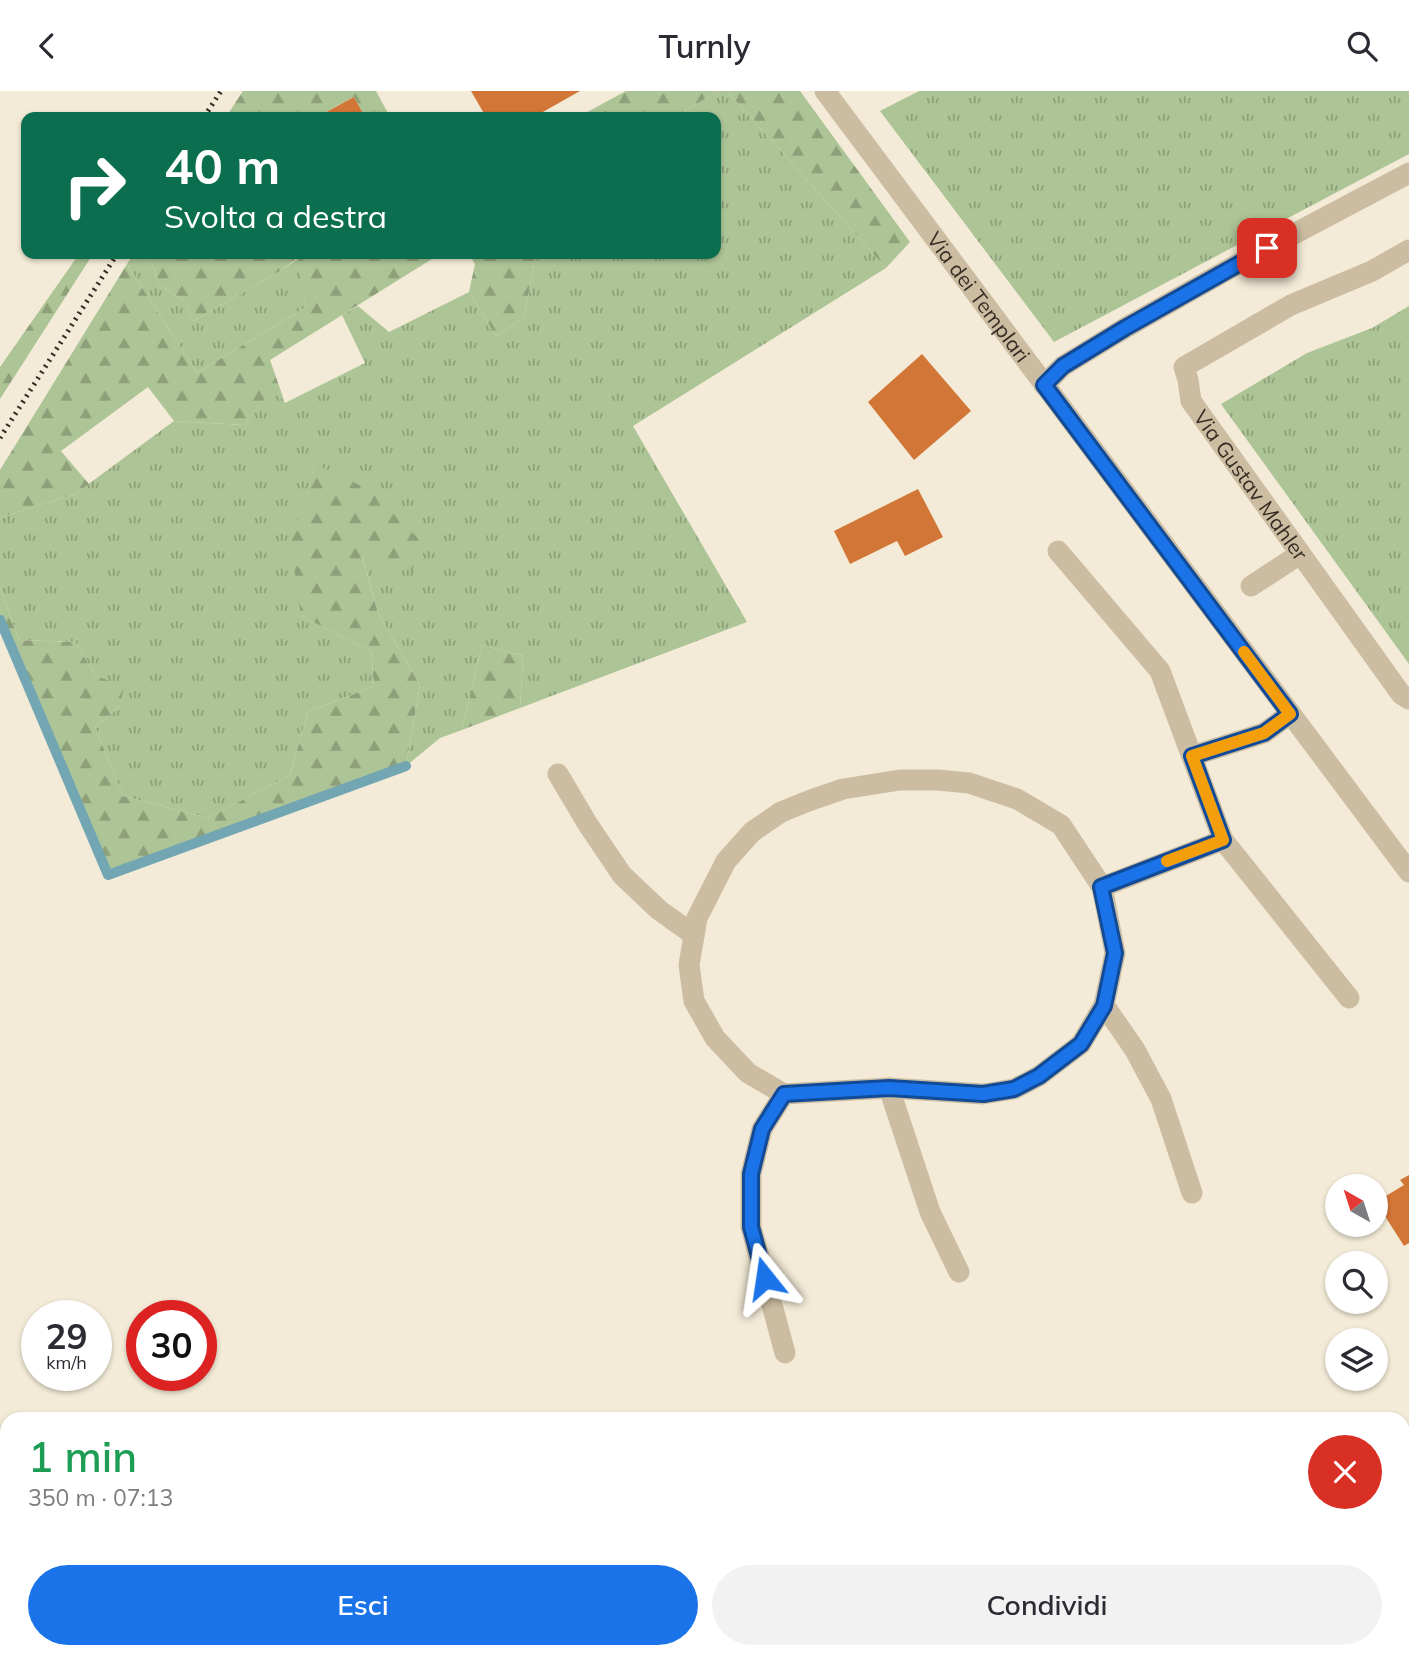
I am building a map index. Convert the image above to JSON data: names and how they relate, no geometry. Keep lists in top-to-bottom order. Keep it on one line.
{"streets":{"street":["Via dei Templari","Via Gustav Mahler"]},"north":"top left","page":{"header":"Turnly","turn":["40 m","Svolta a destra"],"speed":"29 km/h","limit":"30","heading":["1 min","350 m · 07:13"],"buttons":["Esci","Condividi"]}}
